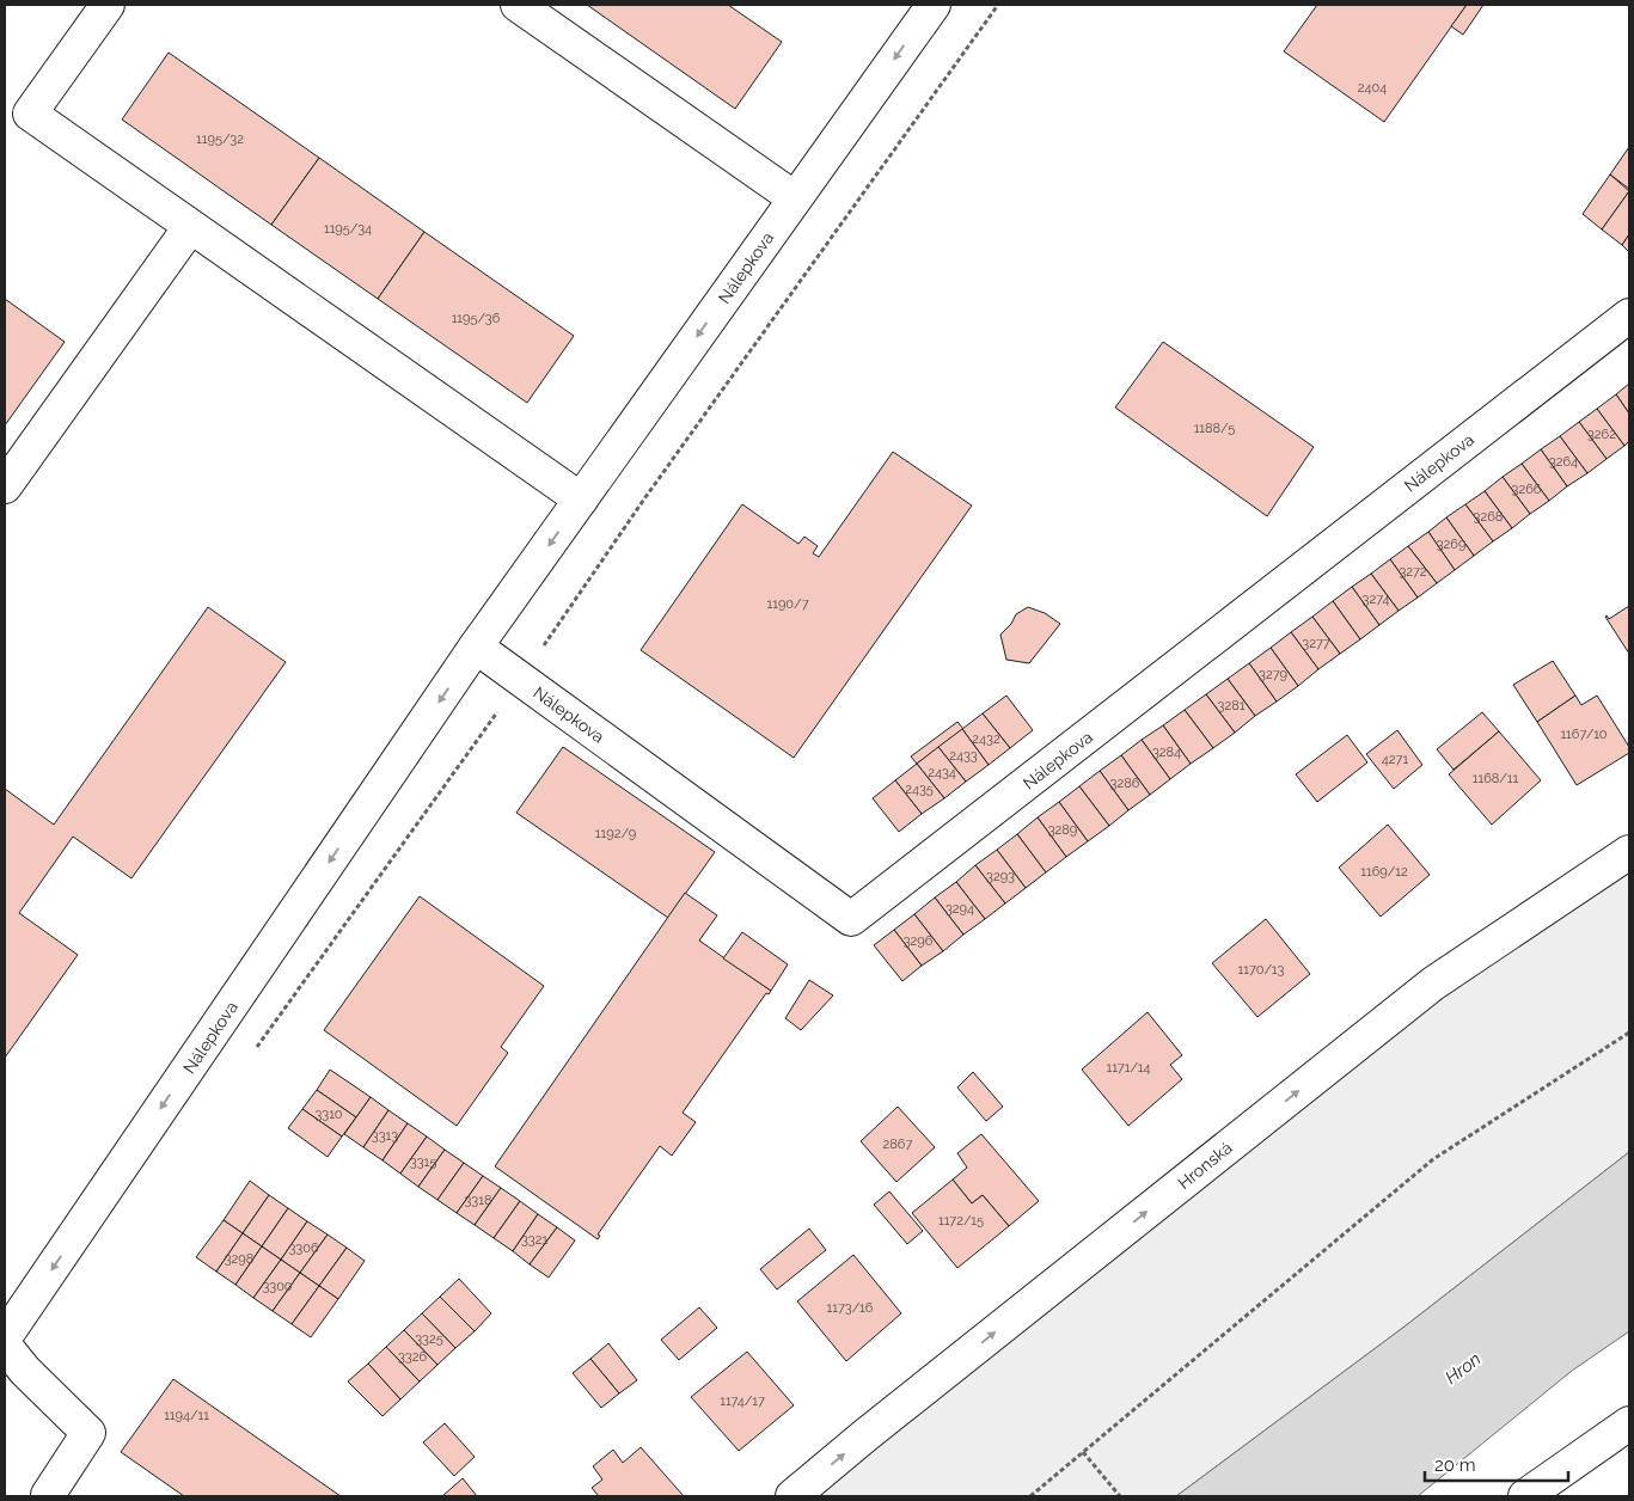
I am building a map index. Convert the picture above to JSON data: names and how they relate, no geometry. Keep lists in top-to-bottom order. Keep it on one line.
{"streets":{"street":["Nálepkova","Hronská"]},"one_way":["Nálepkova","Hronská"],"water":["Hron"],"house_numbers":["2404","1195/32","1195/34","1195/36","1188/5","3262","3264","3266","3268","3269","3272","3274","1190/7","3277","3279","3281","1167/10","2432","3284","2433","4271","2434","1168/11","3286","2435","3289","1192/9","1169/12","3293","3294","3296","1170/13","1171/14","3310","3313","2867","3315","3318","1172/15","3321","3306","3298","3300","1173/16","3325","3326","1174/17","1194/11"],"scale_bar":"20 m"}
